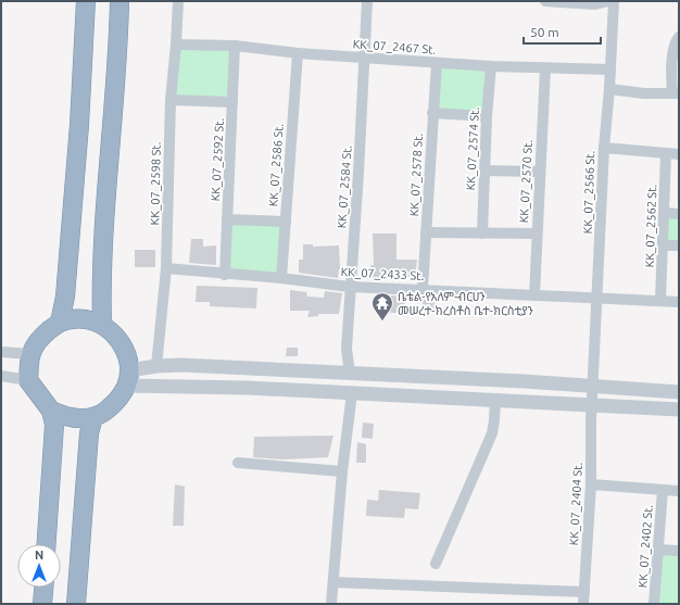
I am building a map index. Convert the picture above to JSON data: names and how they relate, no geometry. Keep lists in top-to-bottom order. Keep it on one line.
{"streets":{"street":["KK_07_2467 St.","KK_07_2574 St.","KK_07_2592 St.","KK_07_2586 St.","KK_07_2578 St.","KK_07_2570 St.","KK_07_2598 St.","KK_07_2584 St.","KK_07_2566 St.","KK_07_2562 St.","KK_07_2433 St.","KK_07_2404 St.","KK_07_2402 St."]},"crossings":[["KK_07_2467 St.","KK_07_2574 St."],["KK_07_2467 St.","KK_07_2592 St."],["KK_07_2467 St.","KK_07_2586 St."],["KK_07_2467 St.","KK_07_2578 St."],["KK_07_2467 St.","KK_07_2570 St."],["KK_07_2467 St.","KK_07_2598 St."],["KK_07_2467 St.","KK_07_2584 St."],["KK_07_2467 St.","KK_07_2566 St."],["KK_07_2592 St.","KK_07_2433 St."],["KK_07_2586 St.","KK_07_2433 St."],["KK_07_2578 St.","KK_07_2433 St."],["KK_07_2570 St.","KK_07_2433 St."],["KK_07_2598 St.","KK_07_2433 St."],["KK_07_2584 St.","KK_07_2433 St."],["KK_07_2566 St.","KK_07_2433 St."],["KK_07_2566 St.","KK_07_2404 St."],["KK_07_2562 St.","KK_07_2433 St."]],"places":{"temple":["ቤቴል-የአለም-ብርሀን መሠረተ-ክረስቶስ ቤተ-ክርስቲያን"]},"scale_bar":"50 m","north":"top"}
